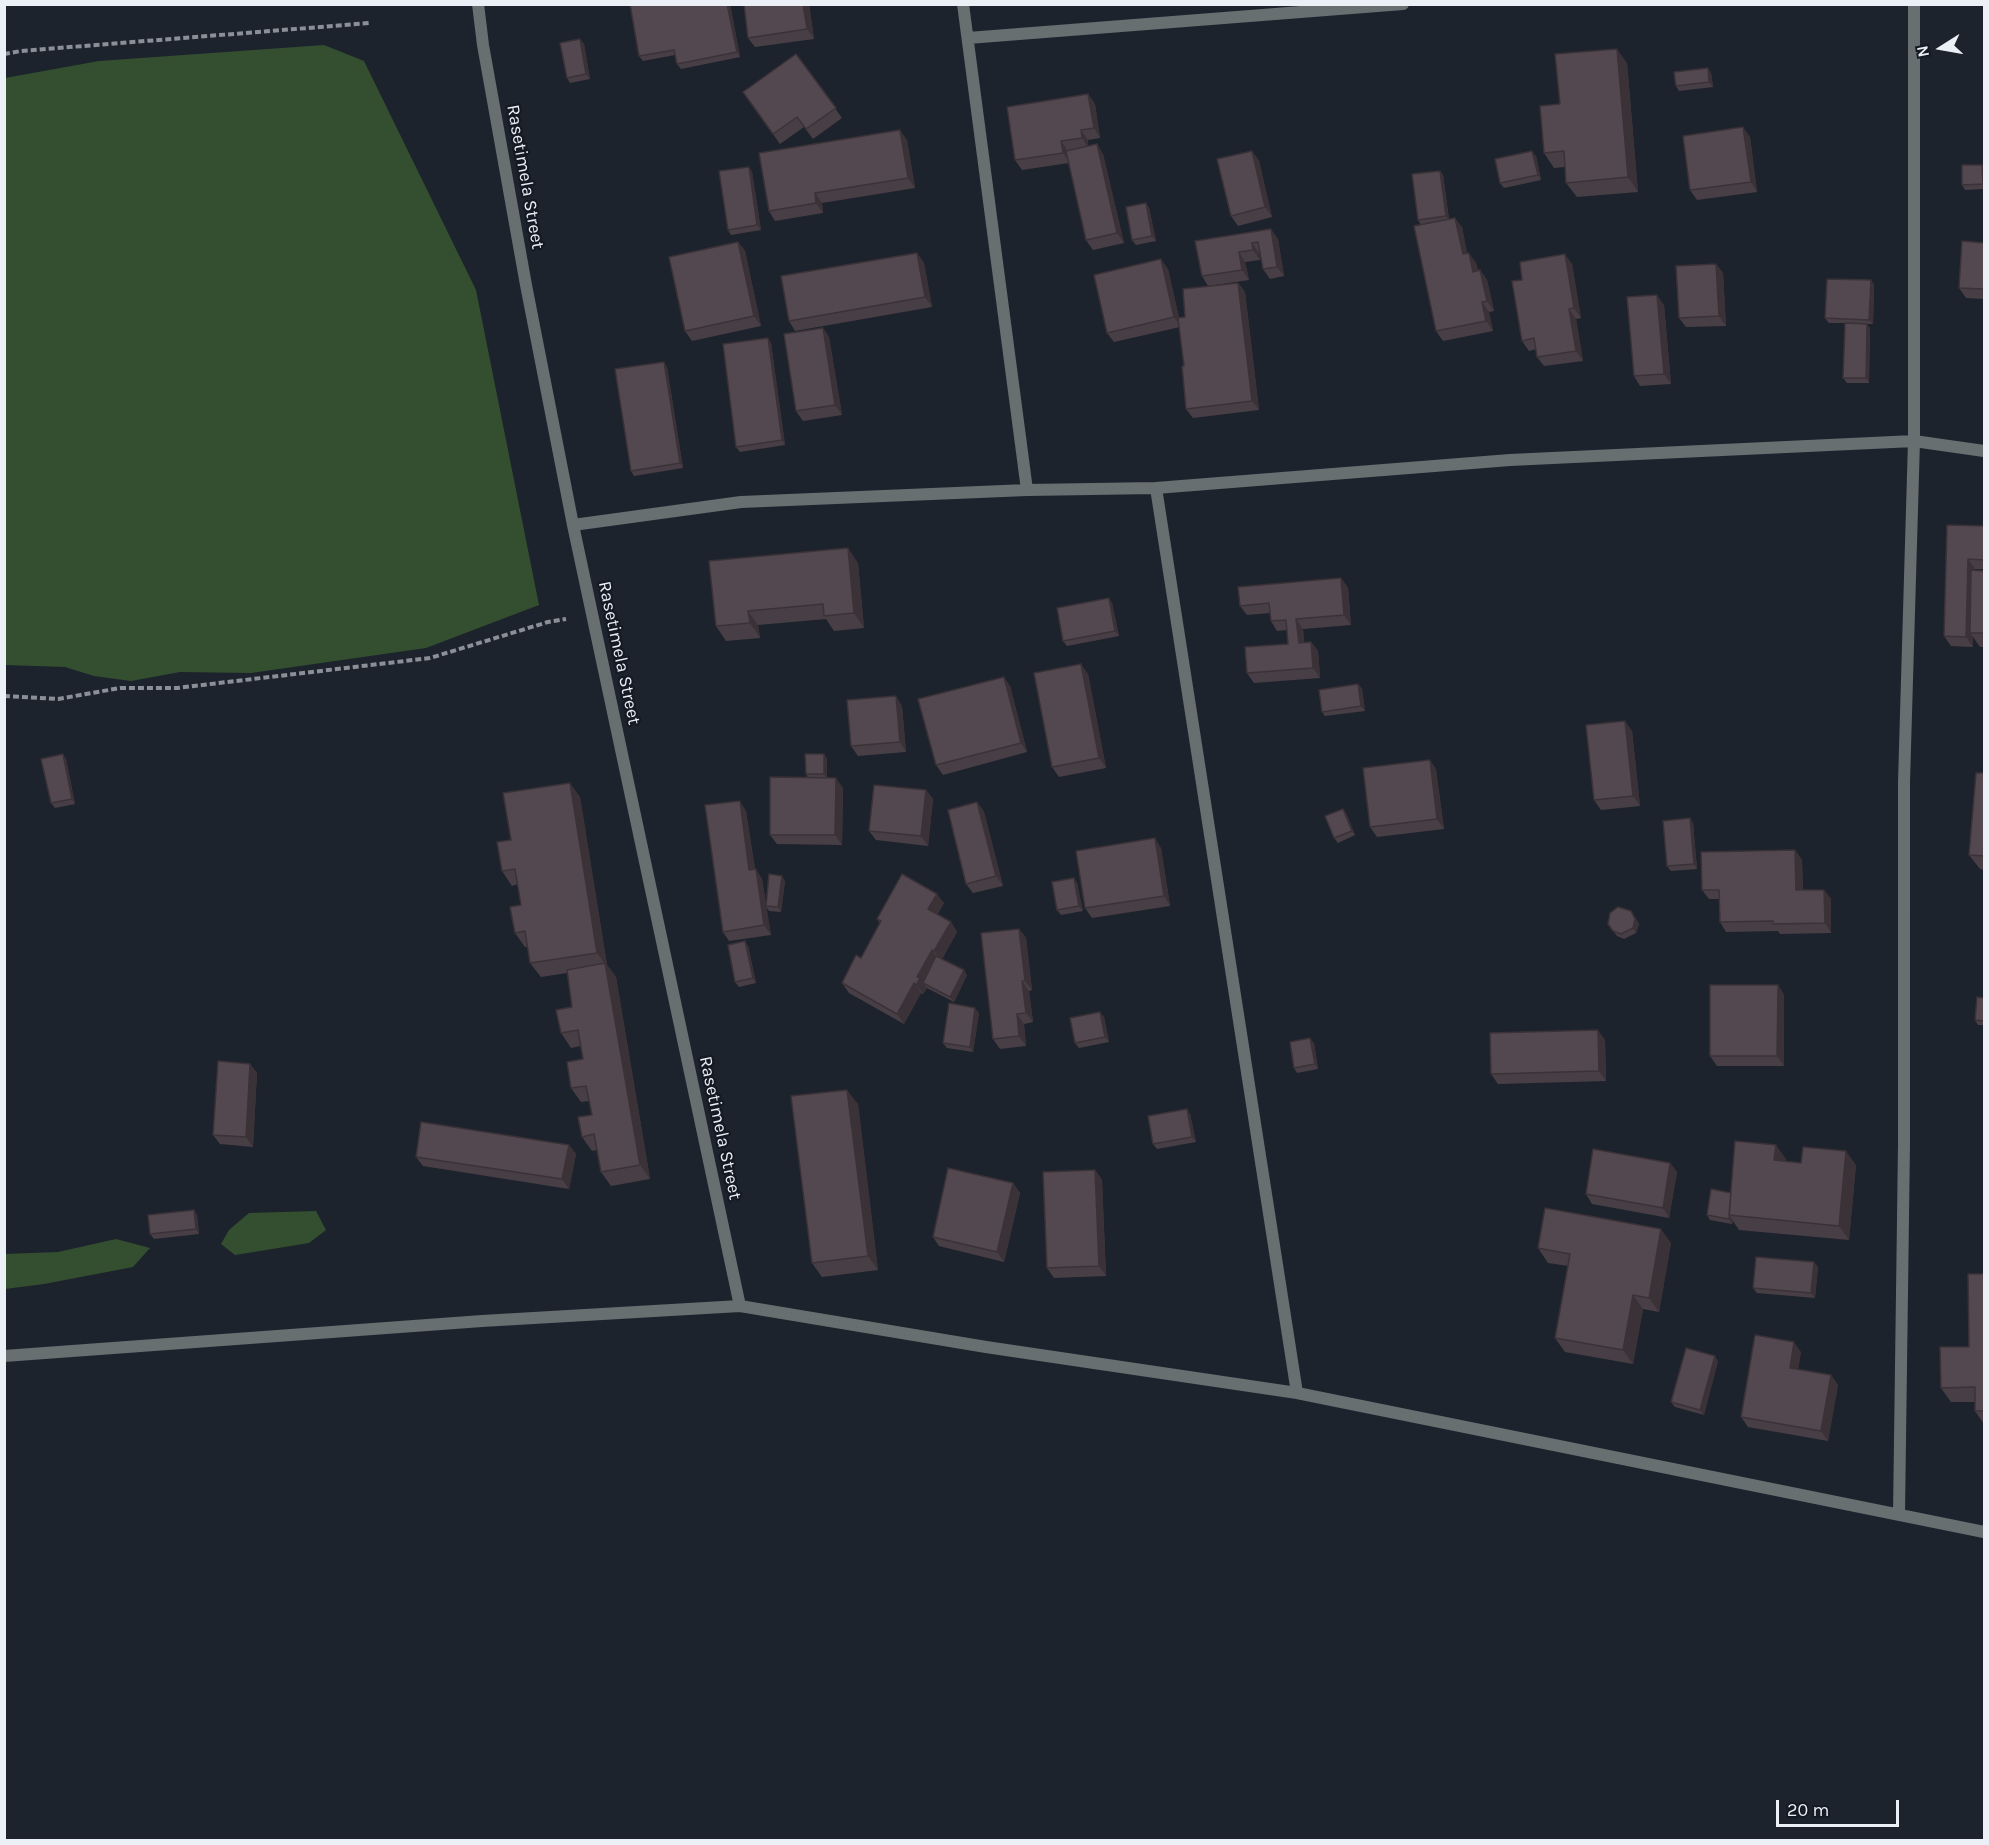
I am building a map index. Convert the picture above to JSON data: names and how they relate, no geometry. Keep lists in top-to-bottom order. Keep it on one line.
{"streets":{"street":["Rasetimela Street"]},"scale_bar":"20 m","north":"left"}
